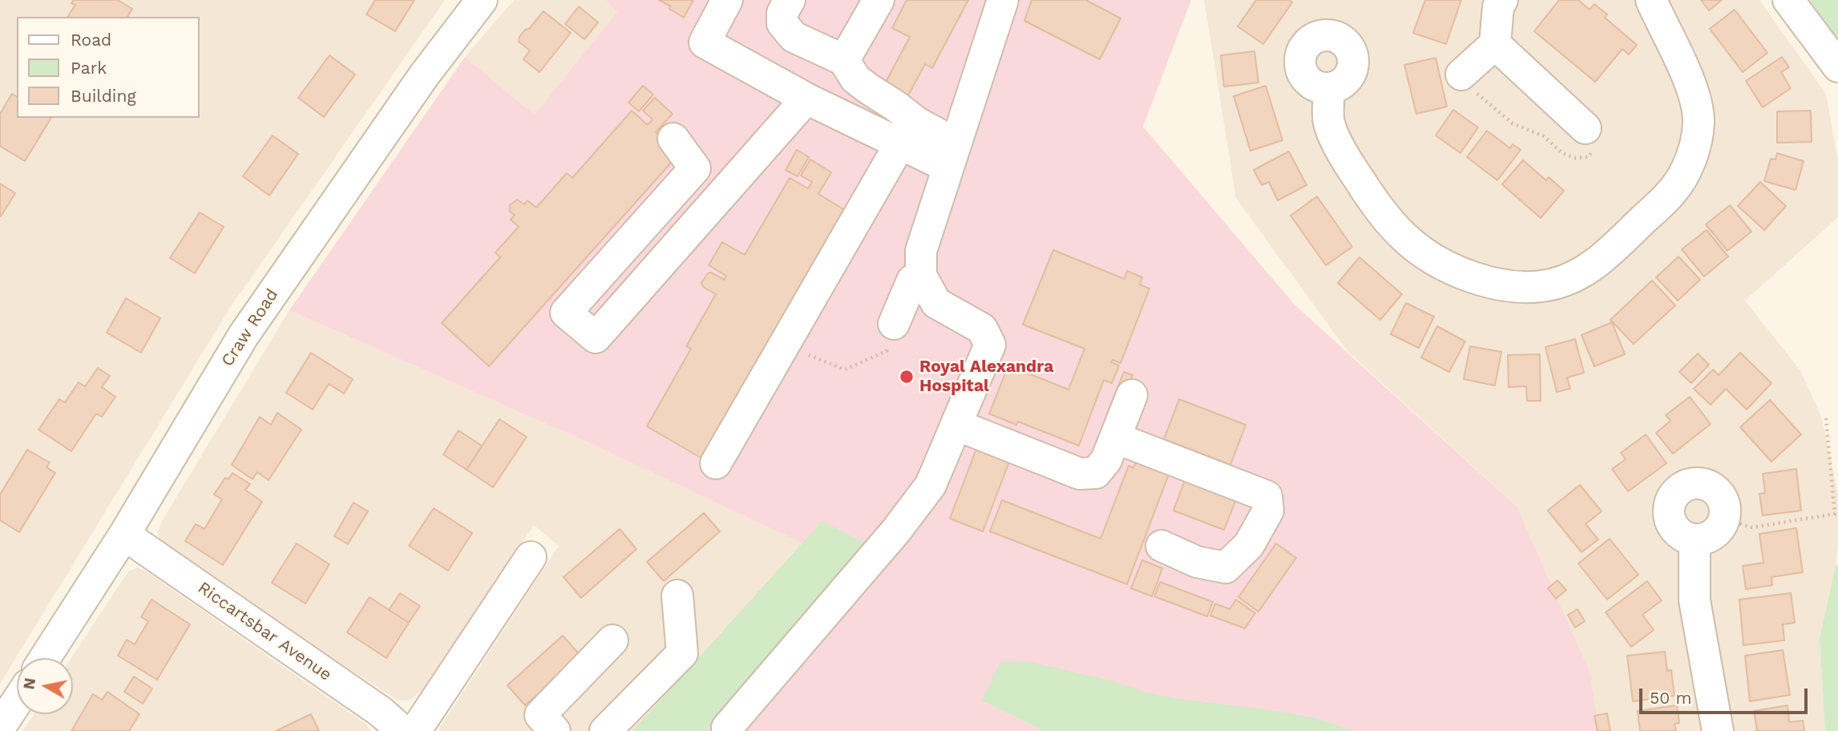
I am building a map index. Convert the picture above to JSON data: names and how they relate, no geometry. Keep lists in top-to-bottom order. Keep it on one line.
{"streets":{"street":["Craw Road","Riccartsbar Avenue"]},"crossings":[["Craw Road","Riccartsbar Avenue"]],"places":["Royal Alexandra Hospital"],"legend":["Road","Park","Building"],"scale_bar":"50 m","north":"left"}
